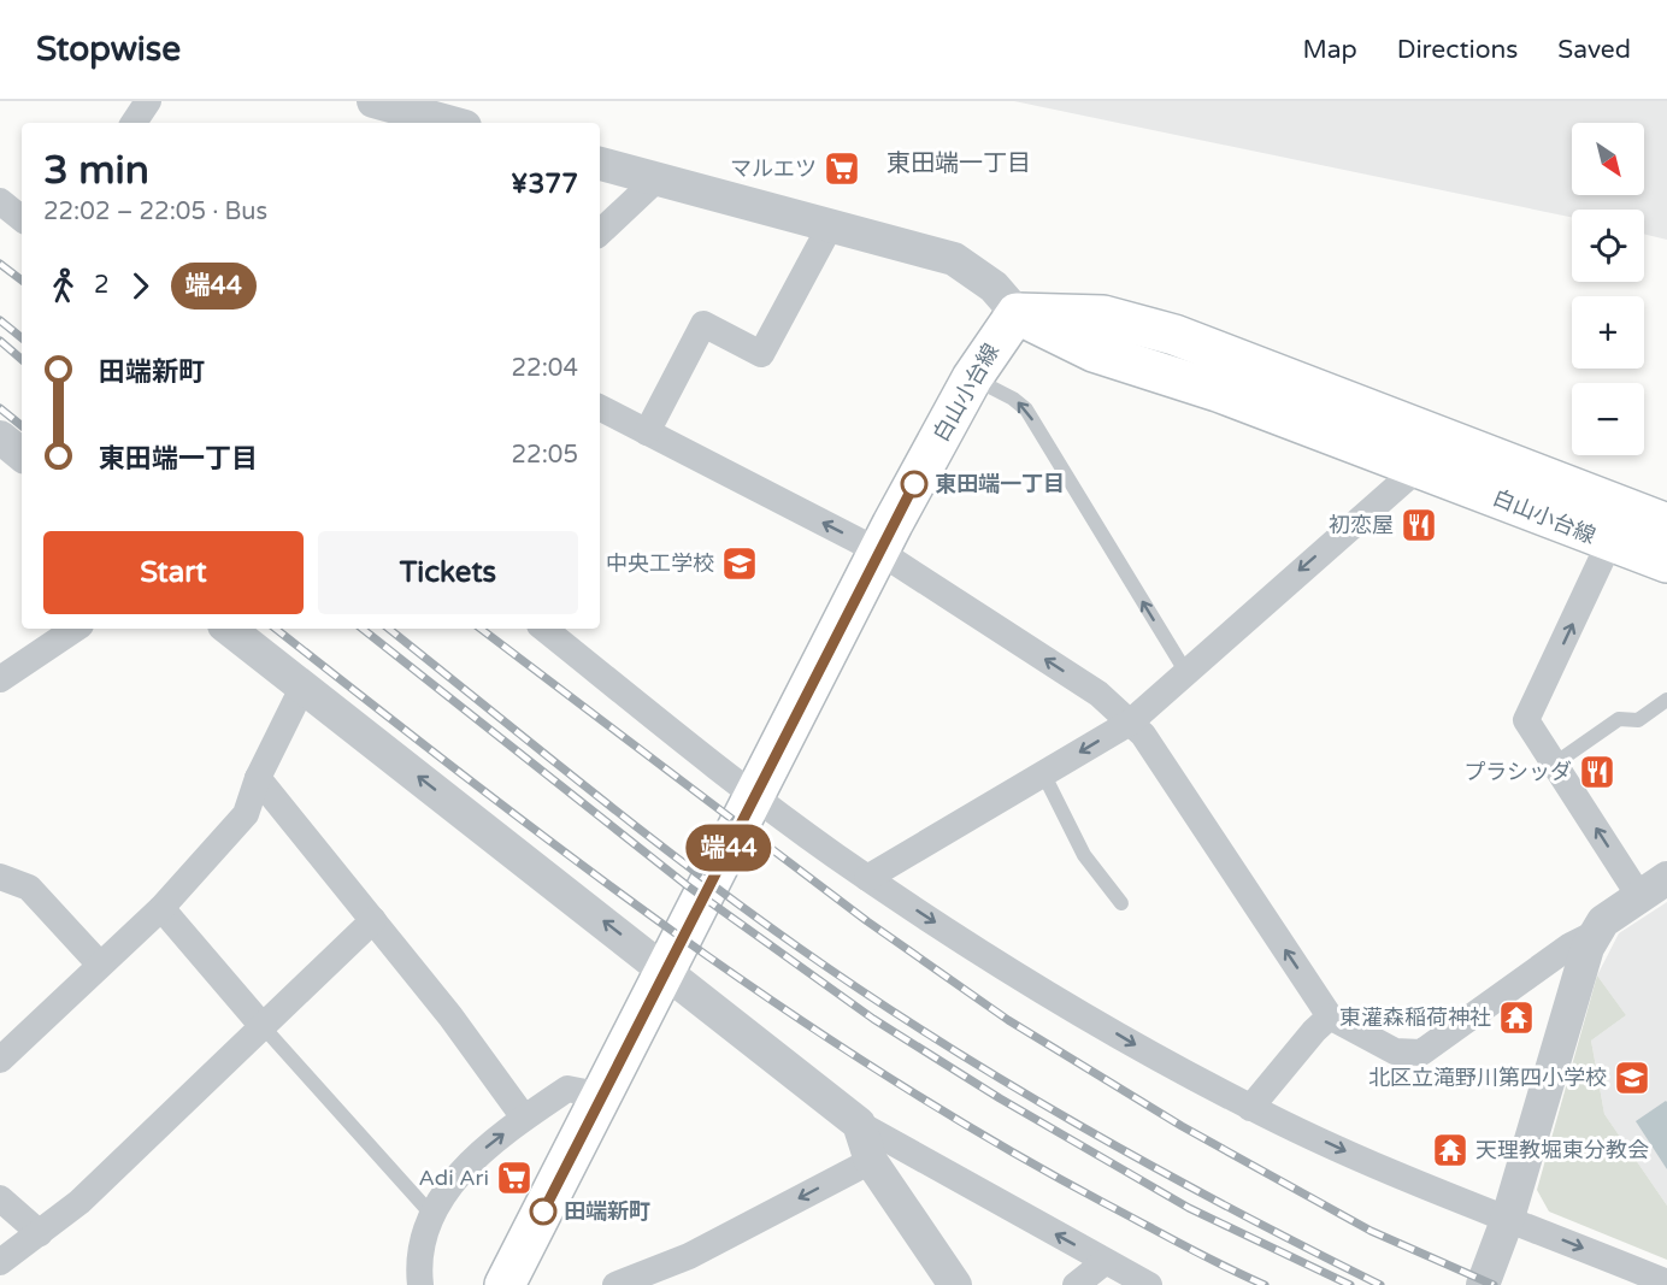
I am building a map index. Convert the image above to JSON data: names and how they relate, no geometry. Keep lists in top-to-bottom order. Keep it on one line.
{"streets":{"main road":["白山小台線"]},"districts":["東田端一丁目"],"places":{"supermarket":["マルエツ","Adi Ari"],"other":["東田端一丁目","田端新町"],"restaurant":["初恋屋","プラシッダ"],"school or university":["中央工学校","北区立滝野川第四小学校"],"temple":["東灌森稲荷神社","天理教堀東分教会"]},"lines":["bus line 端44"],"north":"bottom right","page":{"header":"Stopwise","nav":["Map","Directions","Saved"],"on_map":"端44","map_buttons":["+","−"],"heading":["3 min","22:02 – 22:05 · Bus","¥377"],"legs":["2","端44"],"list":[{"name":"田端新町","value":"22:04"},{"name":"東田端一丁目","value":"22:05"}],"buttons":["Start","Tickets"]}}
